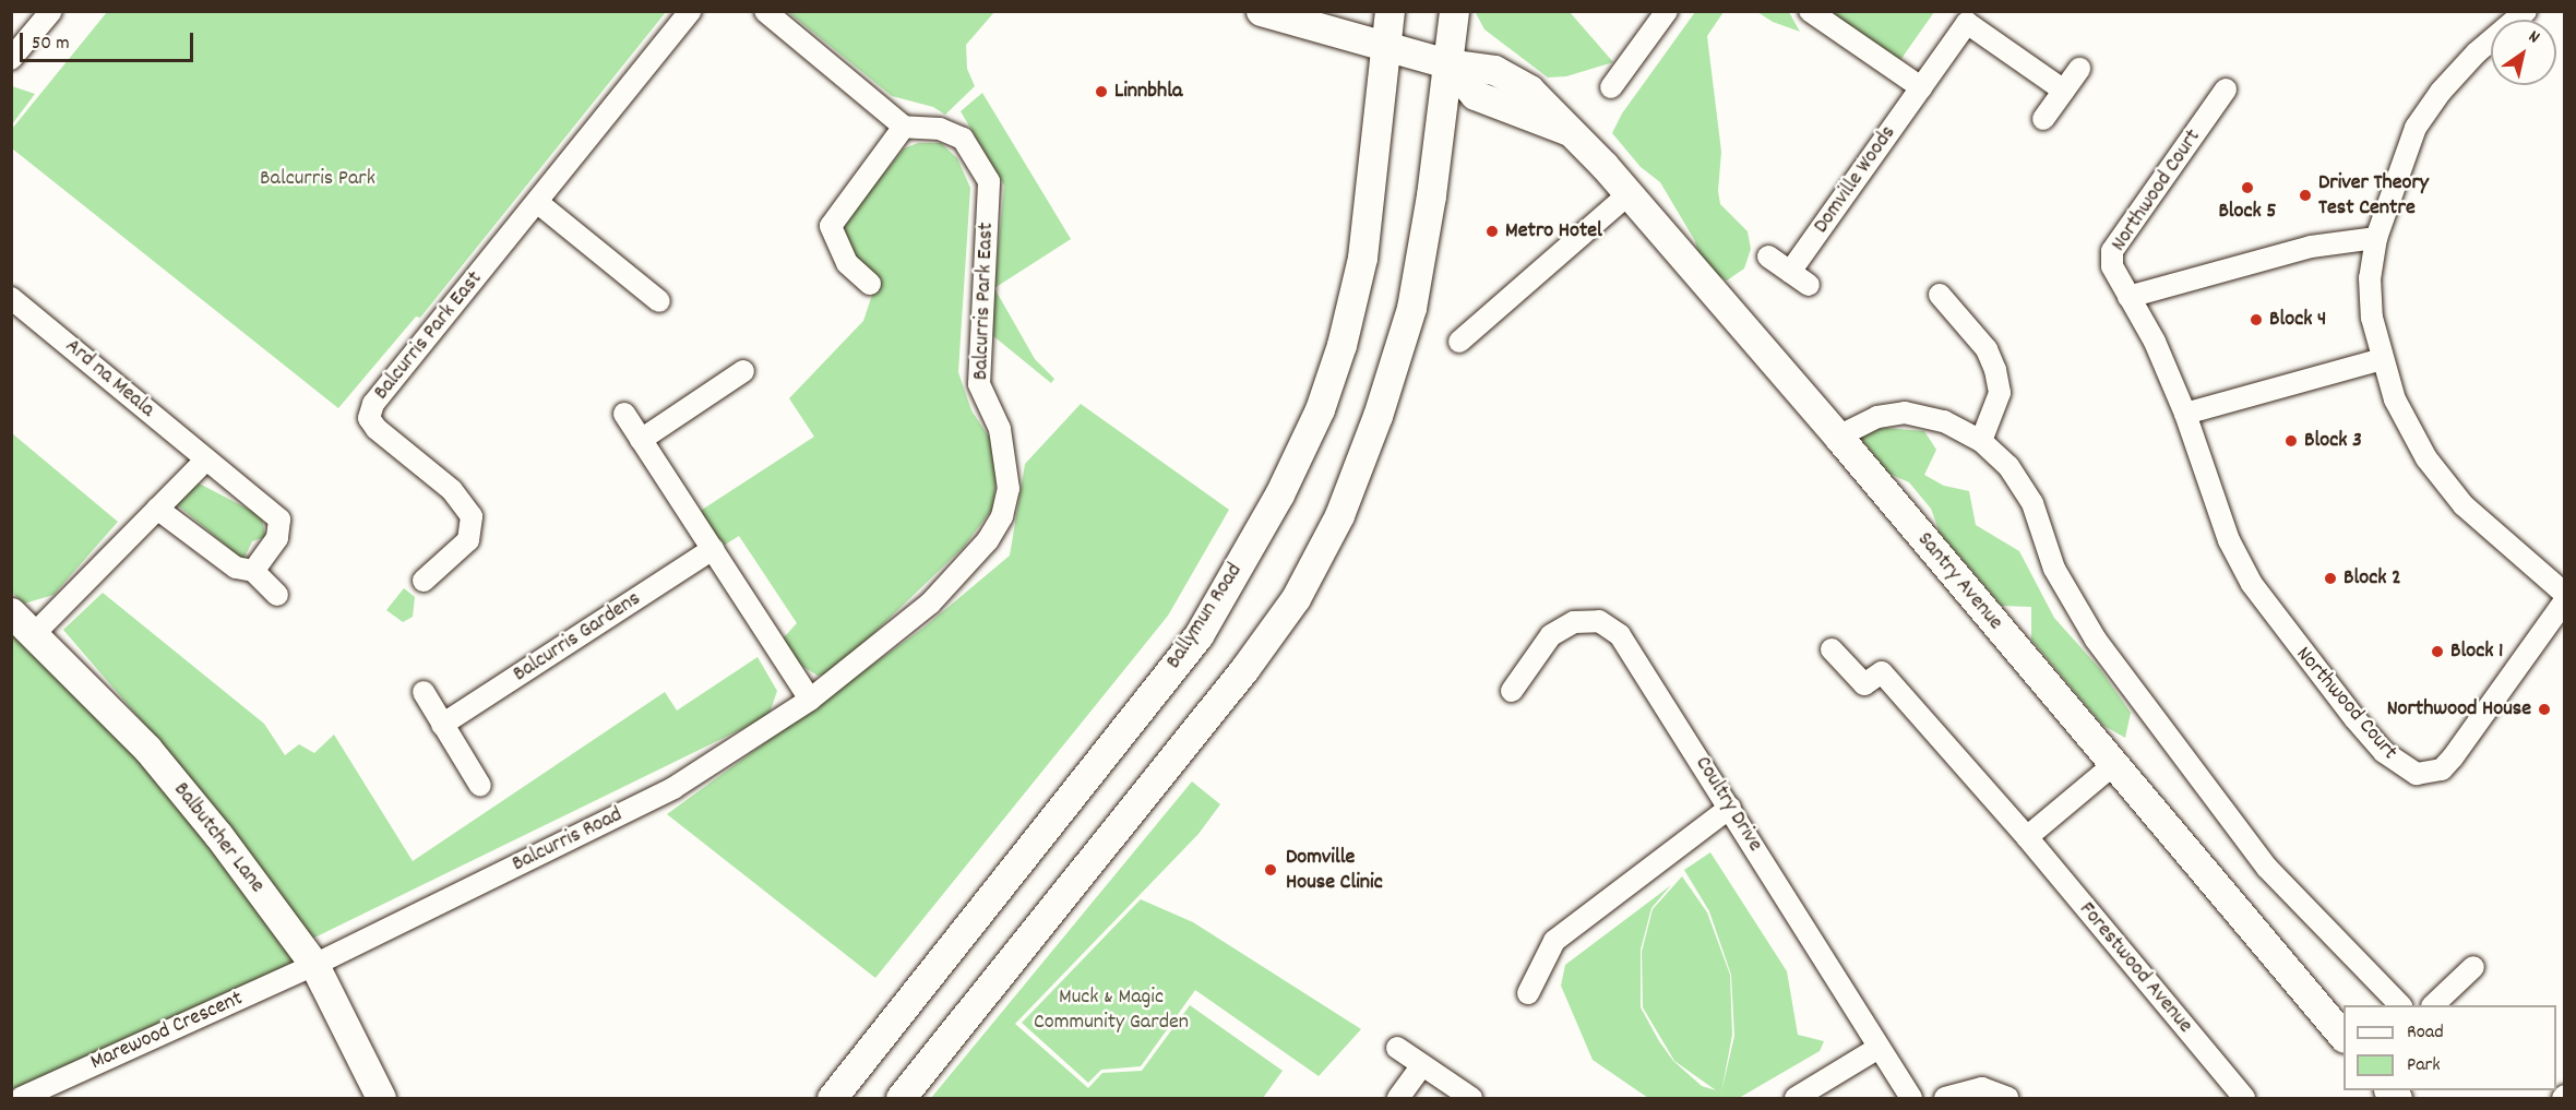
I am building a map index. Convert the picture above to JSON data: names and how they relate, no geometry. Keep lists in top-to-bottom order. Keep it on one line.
{"streets":{"main road":["Santry Avenue","Ballymun Road","Balbutcher Lane"],"street":["Domville Woods","Northwood Court","Balcurris Park East","Ard na Meala","Balcurris Gardens","Coultry Drive","Balcurris Road","Forestwood Avenue","Marewood Crescent"]},"crossings":[["Balcurris Park East","Balcurris Road"],["Balbutcher Lane","Balcurris Road"],["Balbutcher Lane","Marewood Crescent"],["Balcurris Road","Marewood Crescent"]],"parks":["Balcurris Park","Muck & Magic Community Garden"],"places":["Linnbhla","Block 5","Driver Theory Test Centre","Metro Hotel","Block 4","Block 3","Block 2","Block 1","Northwood House","Domville House Clinic"],"legend":["Road","Park"],"scale_bar":"50 m","north":"top right"}
